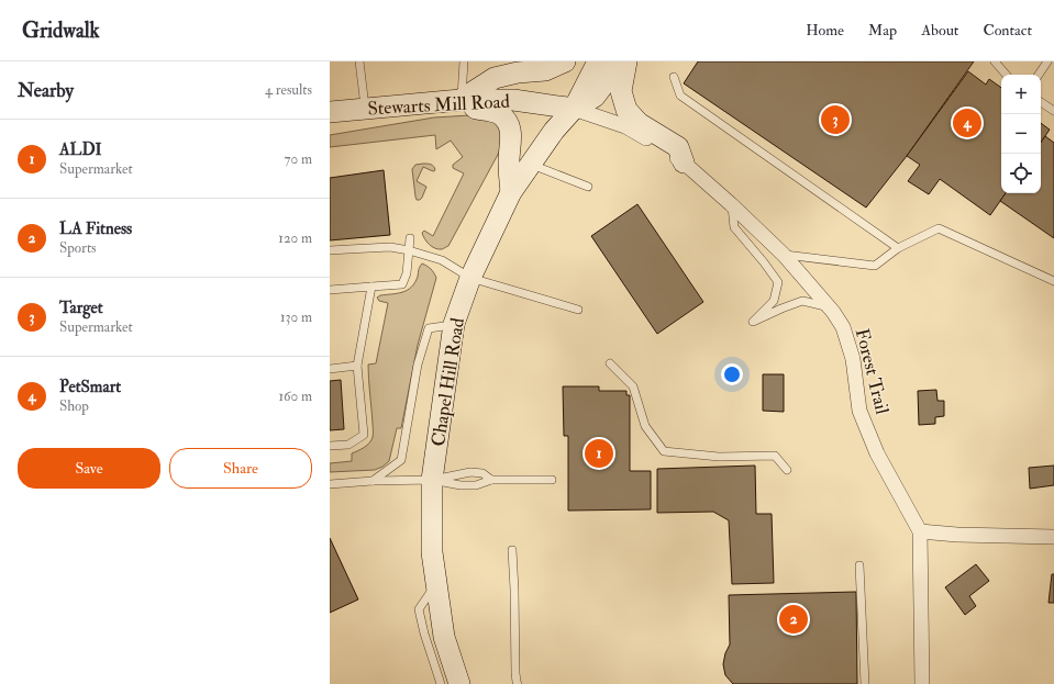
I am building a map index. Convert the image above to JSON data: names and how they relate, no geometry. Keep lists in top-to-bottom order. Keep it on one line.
{"streets":{"main road":["Stewarts Mill Road","Chapel Hill Road"],"street":["Forest Trail"]},"crossings":[["Stewarts Mill Road","Forest Trail"],["Stewarts Mill Road","Chapel Hill Road"],["Forest Trail","Chapel Hill Road"]],"page":{"header":"Gridwalk","nav":["Home","Map","About","Contact"],"heading":["Nearby","4 results"],"map_buttons":["+","−"],"pins":["3","4","1","2"],"list":[{"mark":"1","name":"ALDI","note":"Supermarket","value":"70 m"},{"mark":"2","name":"LA Fitness","note":"Sports","value":"120 m"},{"mark":"3","name":"Target","note":"Supermarket","value":"130 m"},{"mark":"4","name":"PetSmart","note":"Shop","value":"160 m"}],"buttons":["Save","Share"]}}
